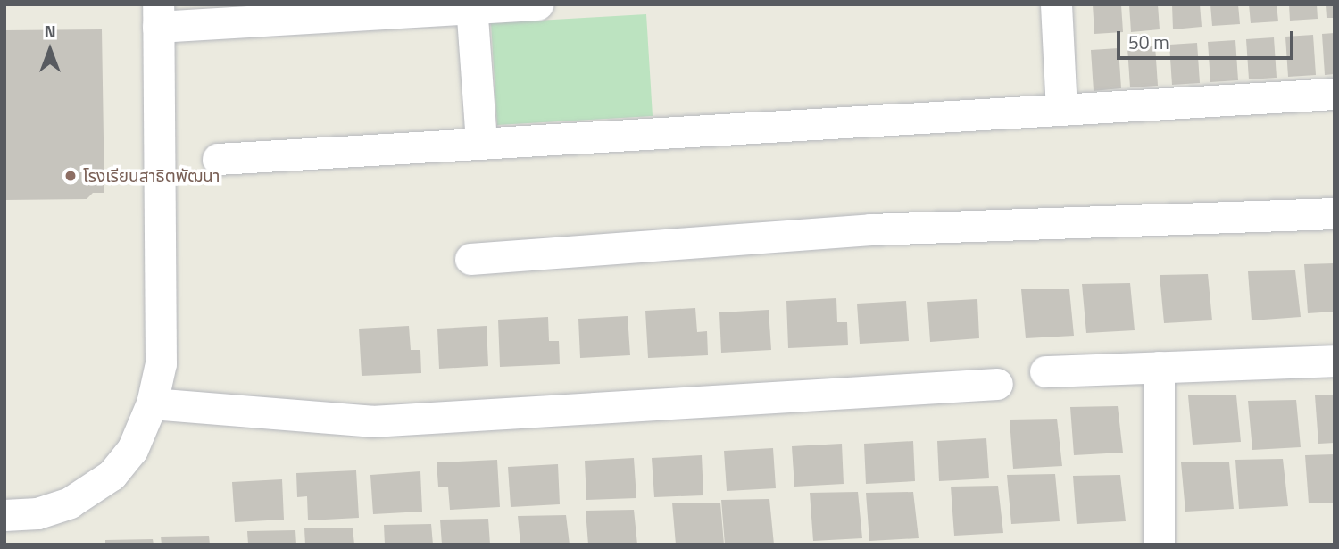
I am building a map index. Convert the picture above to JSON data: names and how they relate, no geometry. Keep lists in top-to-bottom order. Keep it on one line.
{"places":["โรงเรียนสาธิตพัฒนา"],"scale_bar":"50 m","north":"top"}
